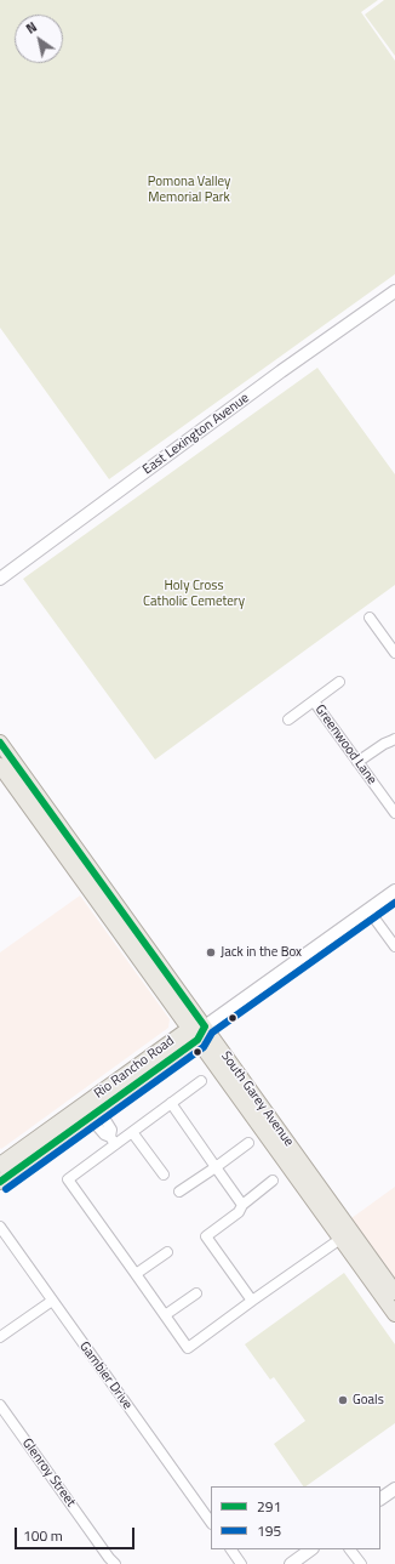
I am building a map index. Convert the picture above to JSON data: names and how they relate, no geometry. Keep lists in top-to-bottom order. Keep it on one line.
{"streets":{"main road":["Rio Rancho Road","South Garey Avenue"],"street":["East Lexington Avenue","Greenwood Lane","Gambier Drive","Glenroy Street"]},"crossings":[["Rio Rancho Road","South Garey Avenue"]],"parks":["Pomona Valley Memorial Park","Holy Cross Catholic Cemetery"],"places":["Jack in the Box","Goals"],"lines":["transit line 291","transit line 195"],"legend":["291","195"],"scale_bar":"100 m","north":"top left"}
